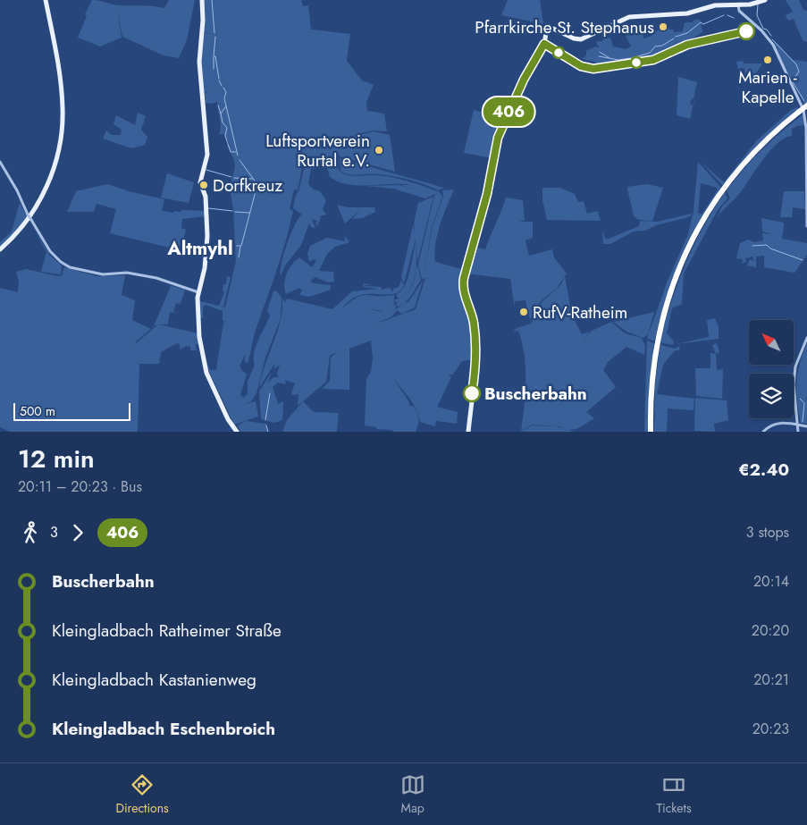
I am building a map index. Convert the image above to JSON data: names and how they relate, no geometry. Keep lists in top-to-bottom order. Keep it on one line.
{"districts":["Altmyhl"],"places":["Pfarrkirche St. Stephanus","Marien - Kapelle","Luftsportverein Rurtal e.V.","Dorfkreuz","RufV-Ratheim","Buscherbahn"],"lines":["bus line 406"],"scale_bar":"500 m","north":"top left","page":{"on_map":"406","scale":"500 m","heading":["12 min","20:11 – 20:23 · Bus","€2.40"],"legs":["3","406","3 stops"],"list":[{"name":"Buscherbahn","value":"20:14"},{"name":"Kleingladbach Ratheimer Straße","value":"20:20"},{"name":"Kleingladbach Kastanienweg","value":"20:21"},{"name":"Kleingladbach Eschenbroich","value":"20:23"}],"tabs":["Directions","Map","Tickets"]}}
